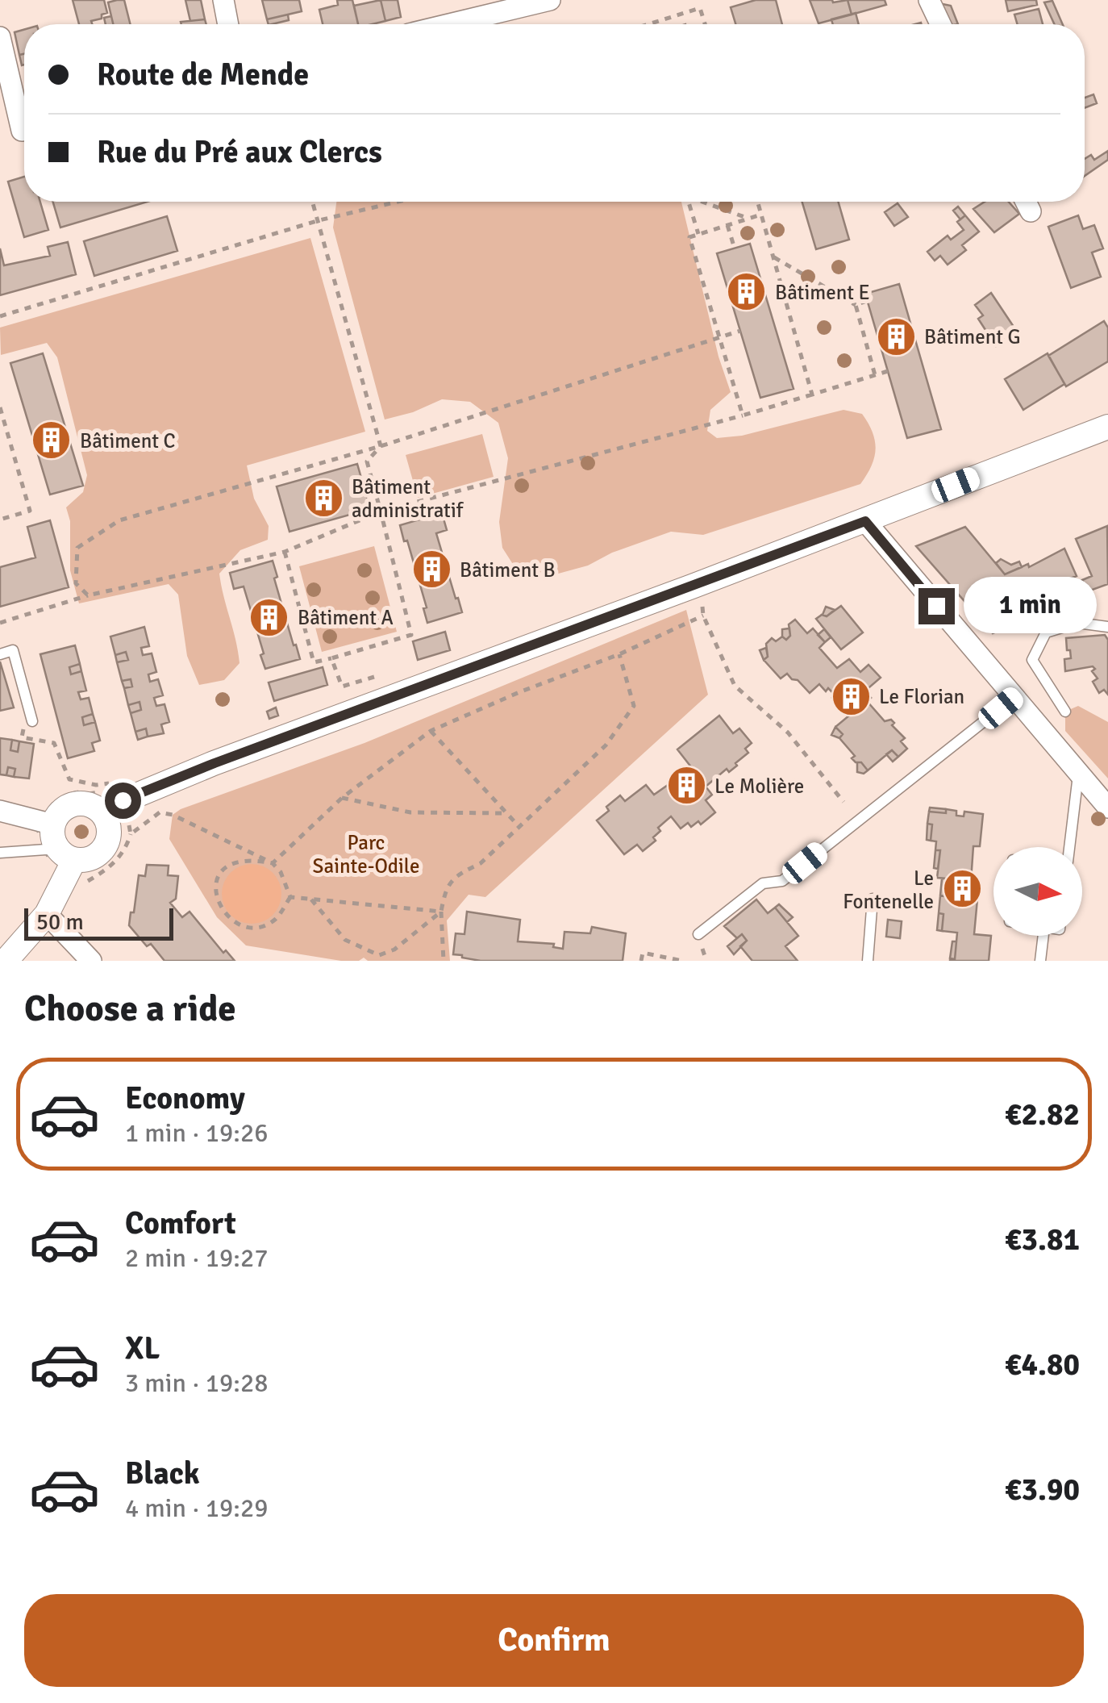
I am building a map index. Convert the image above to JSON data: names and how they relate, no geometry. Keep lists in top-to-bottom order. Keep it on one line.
{"parks":["Parc Sainte-Odile"],"places":{"building":["Bâtiment E","Bâtiment G","Bâtiment C","Bâtiment administratif","Bâtiment B","Bâtiment A","Le Florian","Le Molière","Le Fontenelle"]},"scale_bar":"50 m","north":"right","page":{"banner":["Route de Mende","Rue du Pré aux Clercs"],"bubble":"1 min","scale":"50 m","heading":"Choose a ride","list":[{"name":"Economy","note":"1 min · 19:26","value":"€2.82"},{"name":"Comfort","note":"2 min · 19:27","value":"€3.81"},{"name":"XL","note":"3 min · 19:28","value":"€4.80"},{"name":"Black","note":"4 min · 19:29","value":"€3.90"}],"buttons":"Confirm"}}
